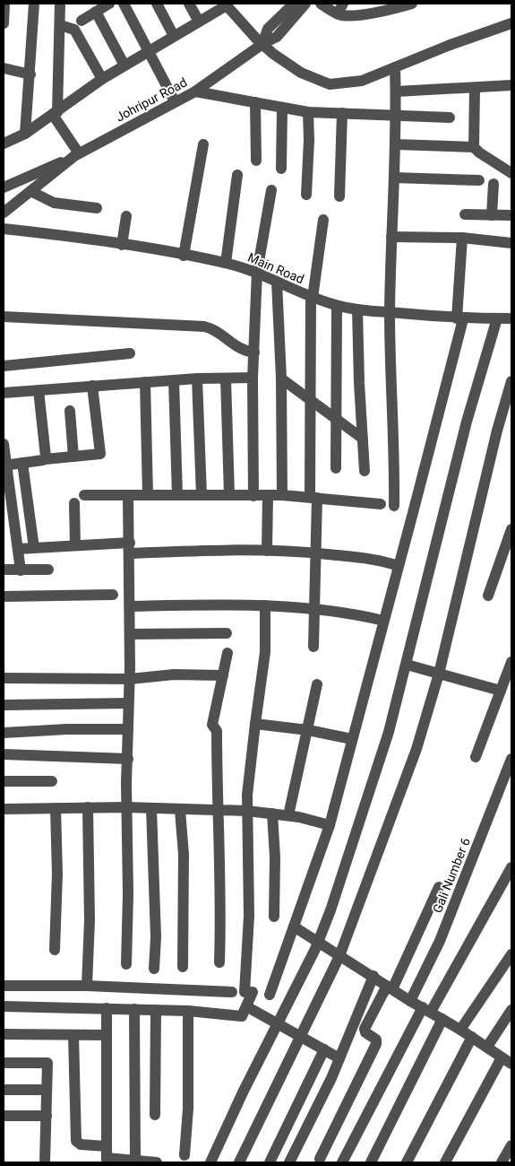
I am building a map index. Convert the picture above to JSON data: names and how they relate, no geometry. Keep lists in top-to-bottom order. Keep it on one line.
{"streets":{"street":["Johripur Road","Main Road","Gali Number 6"]}}
